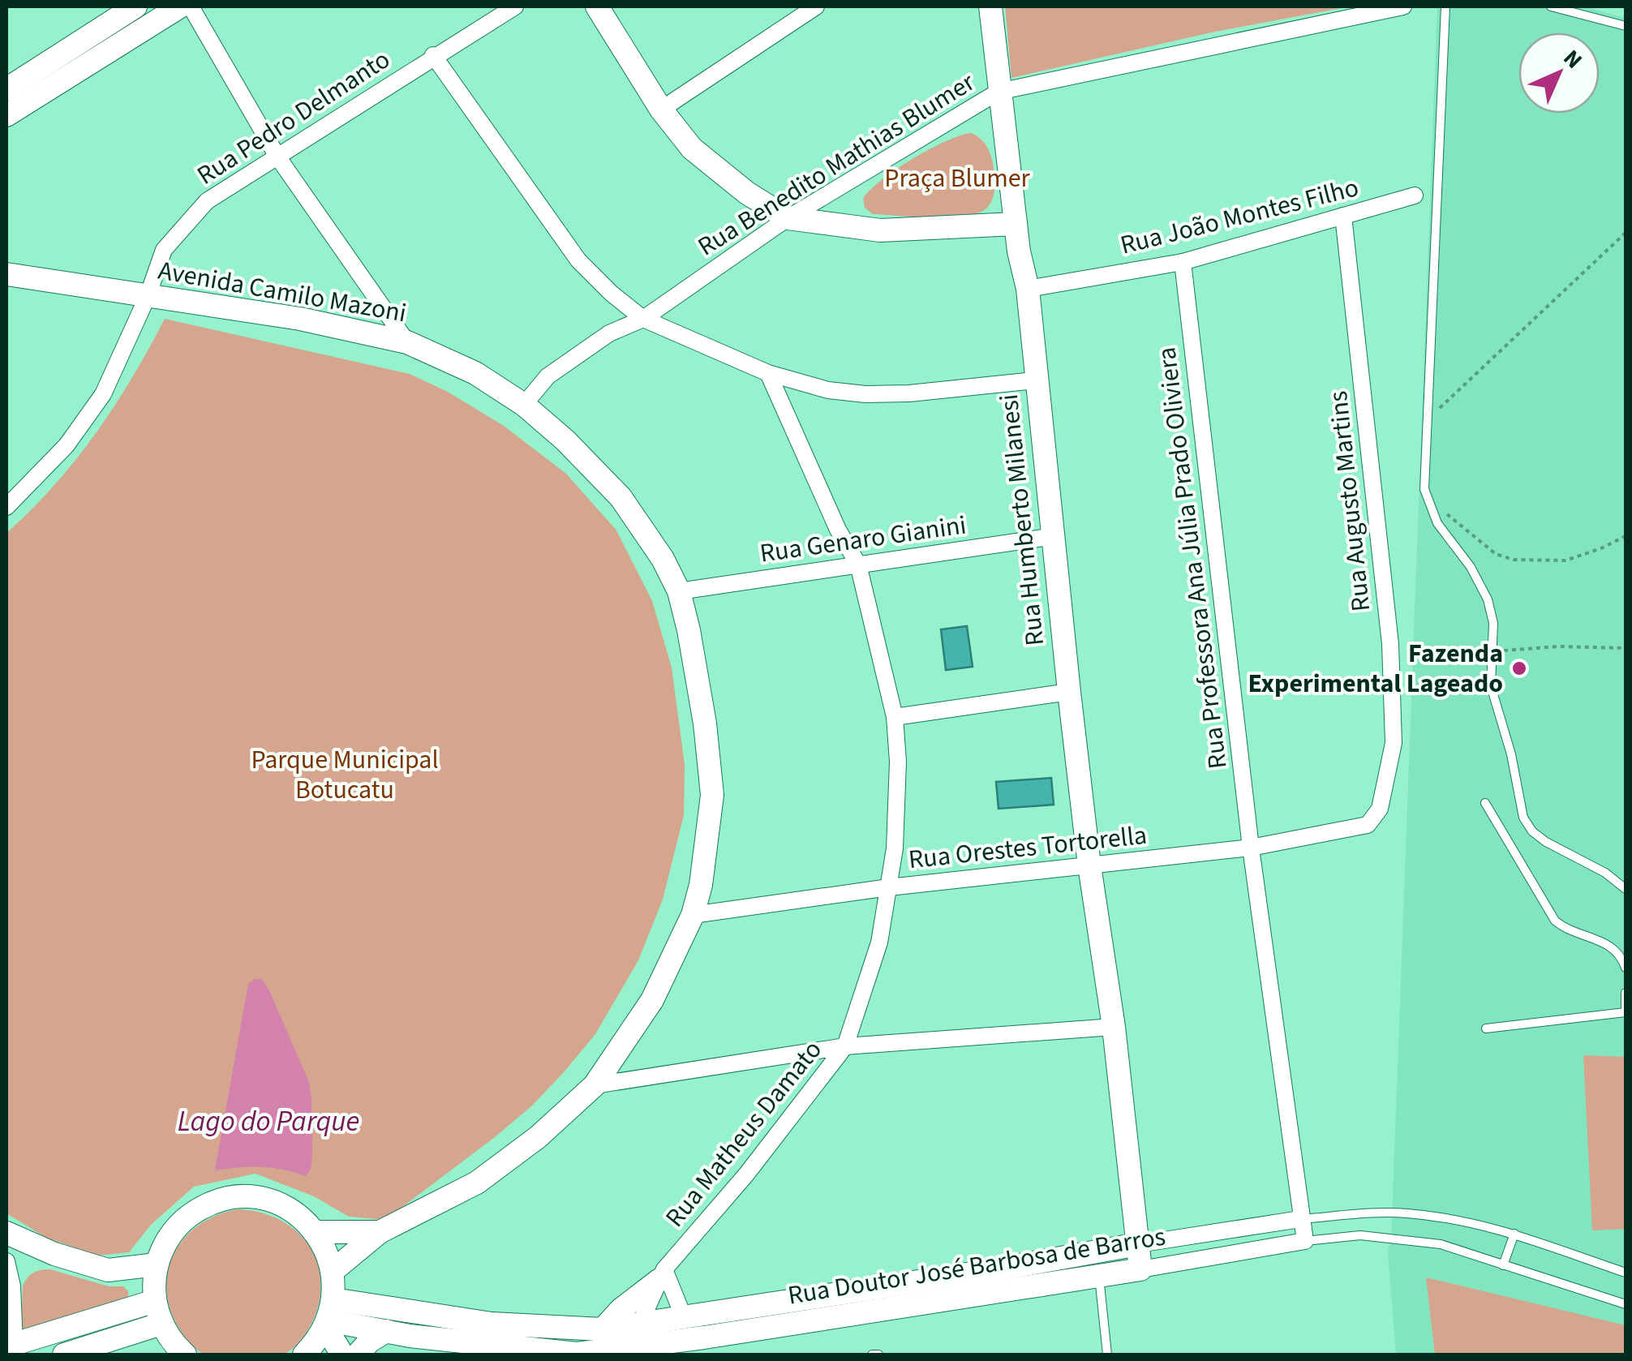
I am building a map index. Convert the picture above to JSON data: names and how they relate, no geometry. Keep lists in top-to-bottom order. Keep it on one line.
{"streets":{"main road":["Avenida Camilo Mazoni","Rua Humberto Milanesi","Rua Doutor José Barbosa de Barros"],"street":["Rua Pedro Delmanto","Rua Benedito Mathias Blumer","Rua João Montes Filho","Rua Augusto Martins","Rua Genaro Gianini","Rua Professora Ana Júlia Prado Oliviera","Rua Orestes Tortorella","Rua Matheus Damato"]},"crossings":[["Rua Pedro Delmanto","Avenida Camilo Mazoni"],["Rua Benedito Mathias Blumer","Avenida Camilo Mazoni"],["Rua Benedito Mathias Blumer","Rua Humberto Milanesi"],["Rua João Montes Filho","Rua Augusto Martins"],["Rua João Montes Filho","Rua Humberto Milanesi"],["Rua João Montes Filho","Rua Professora Ana Júlia Prado Oliviera"],["Avenida Camilo Mazoni","Rua Genaro Gianini"],["Avenida Camilo Mazoni","Rua Orestes Tortorella"],["Rua Augusto Martins","Rua Orestes Tortorella"],["Rua Humberto Milanesi","Rua Genaro Gianini"],["Rua Humberto Milanesi","Rua Orestes Tortorella"],["Rua Humberto Milanesi","Rua Doutor José Barbosa de Barros"],["Rua Genaro Gianini","Rua Matheus Damato"],["Rua Professora Ana Júlia Prado Oliviera","Rua Orestes Tortorella"],["Rua Professora Ana Júlia Prado Oliviera","Rua Doutor José Barbosa de Barros"],["Rua Orestes Tortorella","Rua Matheus Damato"],["Rua Matheus Damato","Rua Doutor José Barbosa de Barros"]],"water":["Lago do Parque"],"parks":["Praça Blumer","Parque Municipal Botucatu"],"places":["Fazenda Experimental Lageado"],"north":"top right"}
